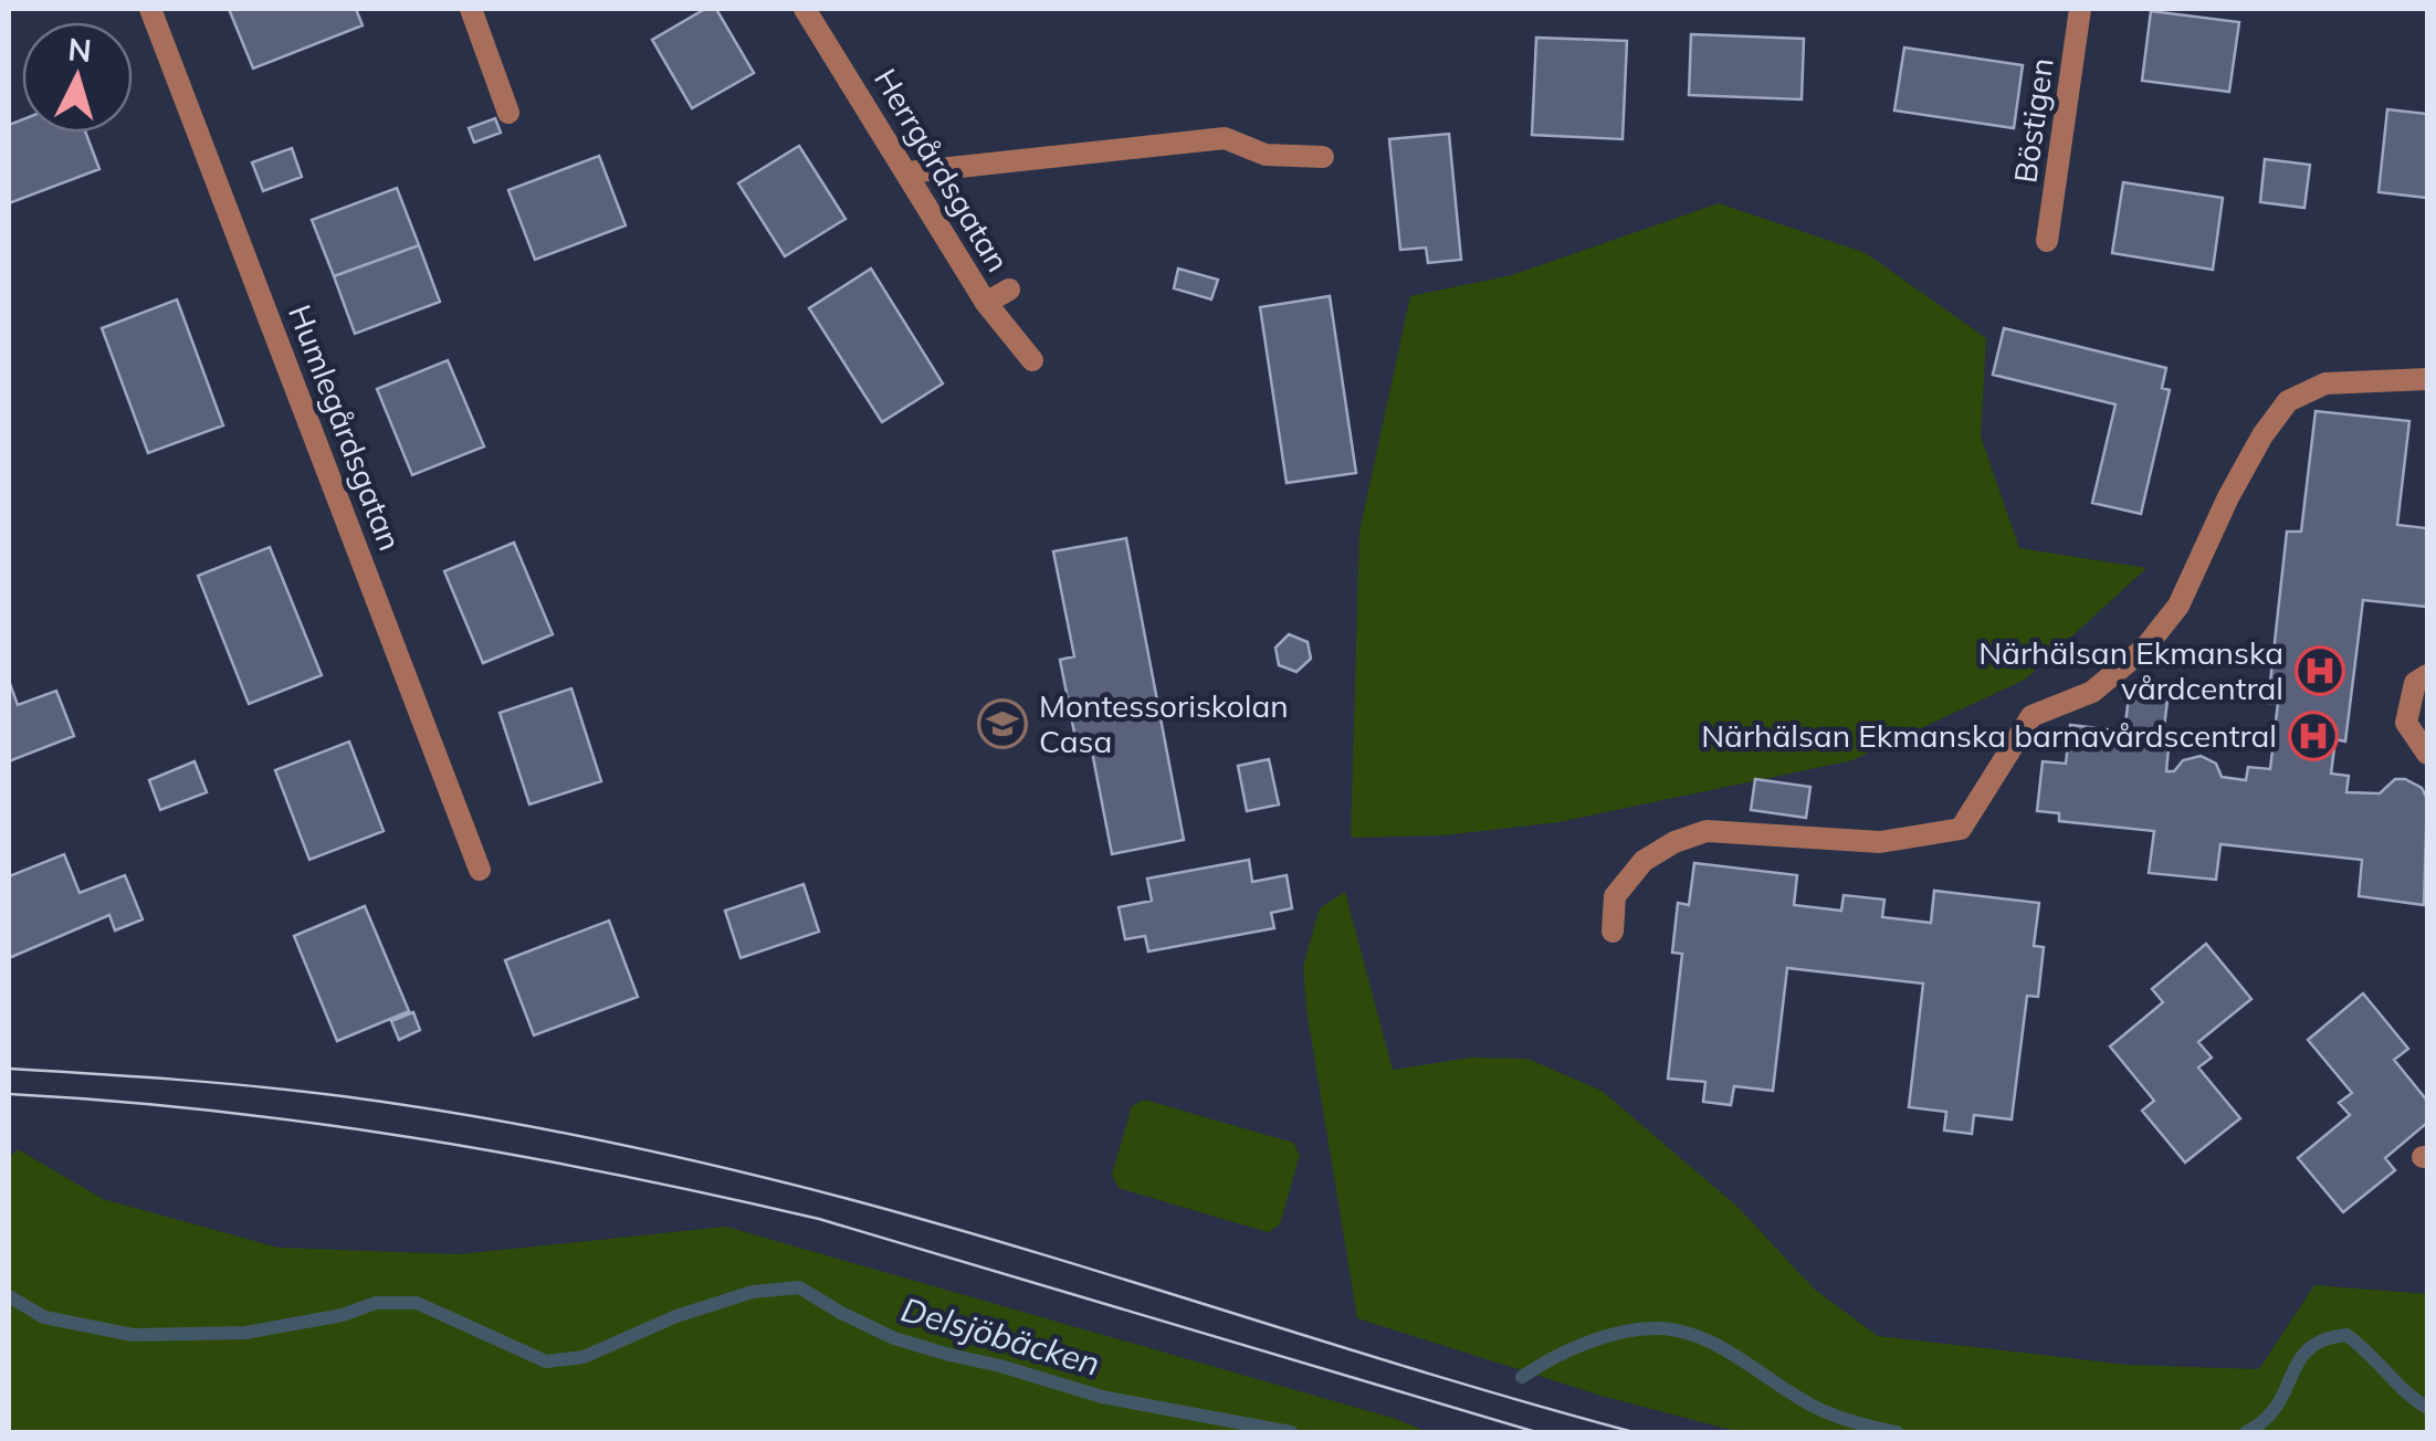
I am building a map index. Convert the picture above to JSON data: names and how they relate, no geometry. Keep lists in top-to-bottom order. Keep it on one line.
{"streets":{"street":["Böstigen","Herrgårdsgatan","Humlegårdsgatan"]},"water":["Delsjöbäcken"],"places":{"hospital":["Närhälsan Ekmanska vårdcentral","Närhälsan Ekmanska barnavårdscentral"],"school or university":["Montessoriskolan Casa"]},"north":"top"}
